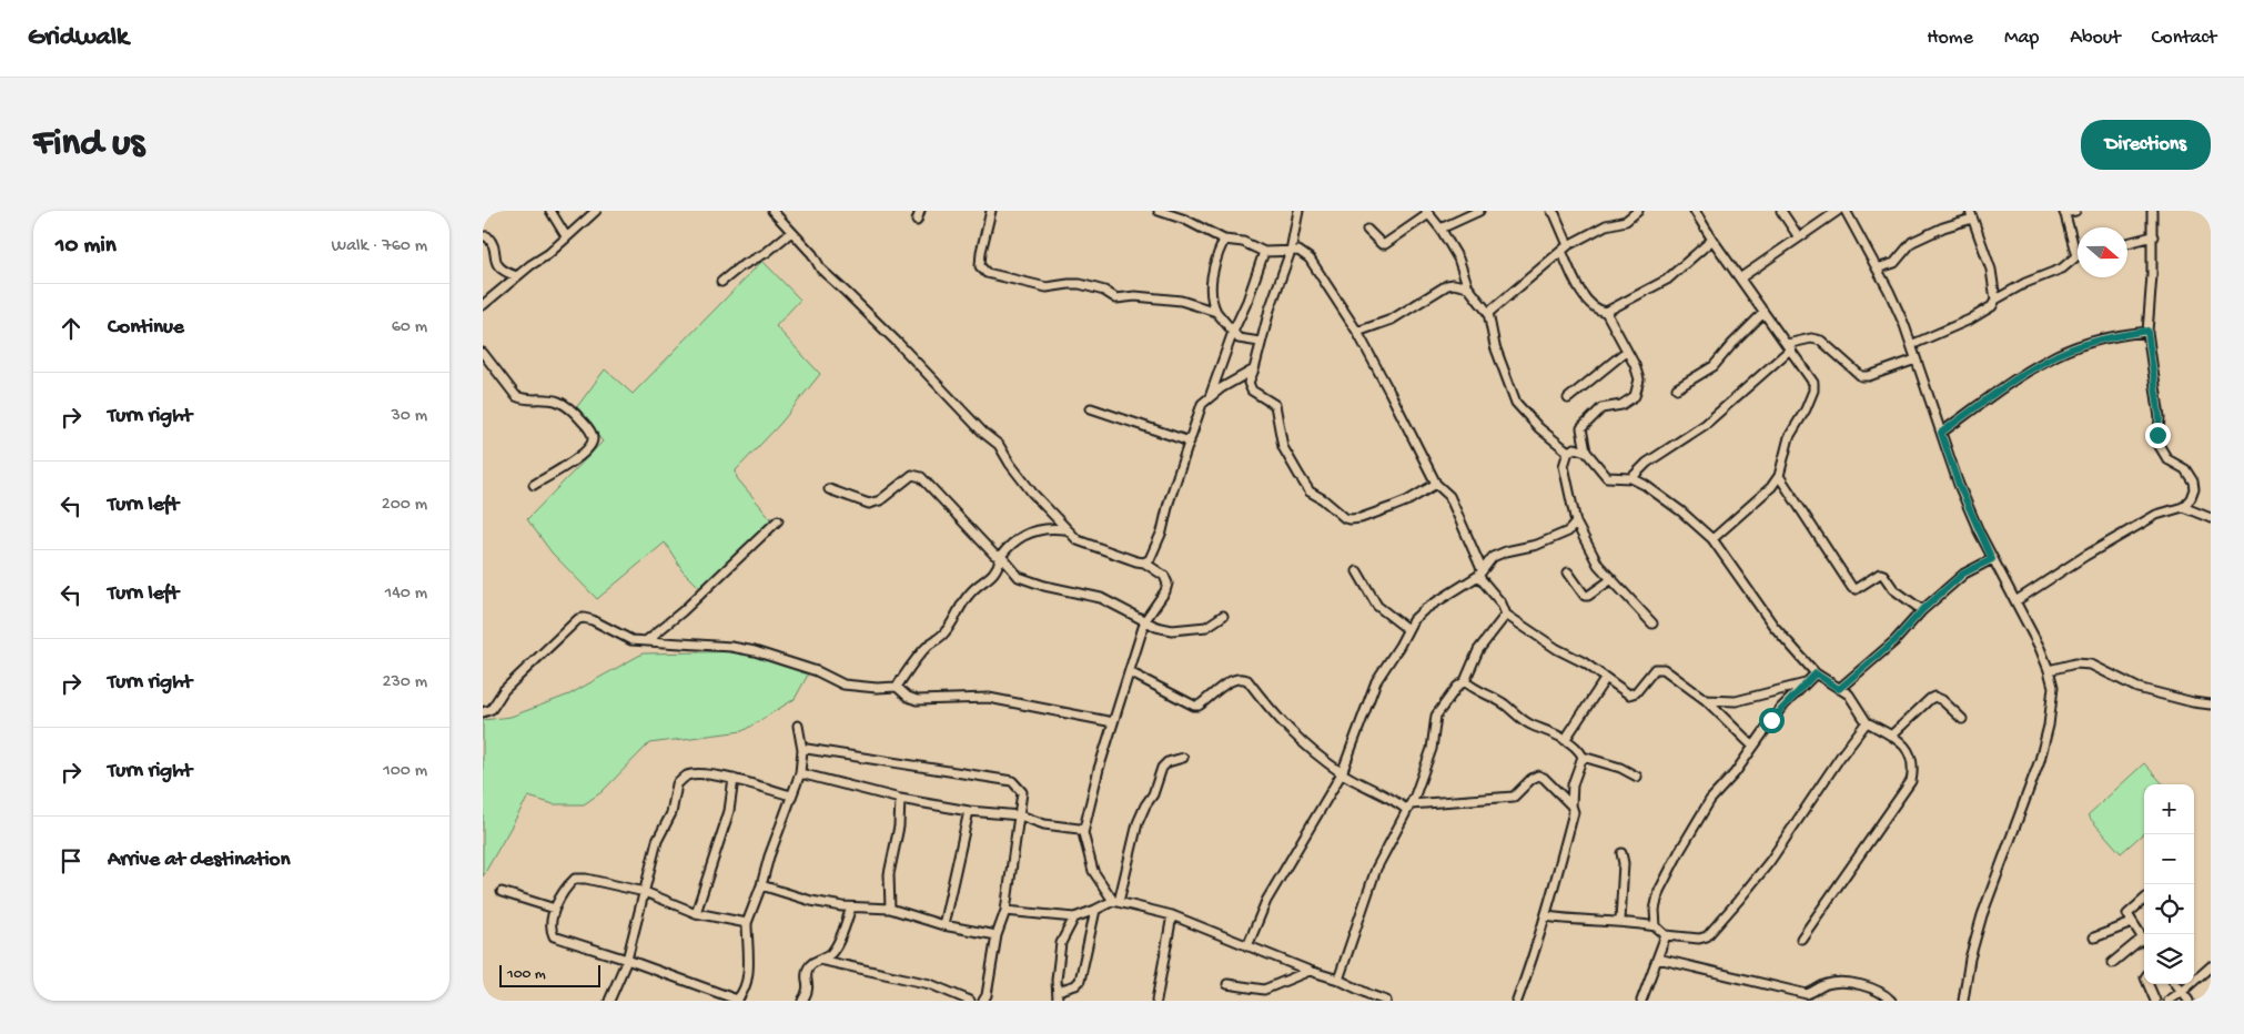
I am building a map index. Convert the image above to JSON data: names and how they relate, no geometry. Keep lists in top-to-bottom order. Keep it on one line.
{"scale_bar":"100 m","north":"right","page":{"header":"Gridwalk","nav":["Home","Map","About","Contact"],"buttons":"Directions","title":"Find us","heading":["10 min","Walk · 760 m"],"list":[["Continue","60 m"],["Turn right","30 m"],["Turn left","200 m"],["Turn left","140 m"],["Turn right","230 m"],["Turn right","100 m"],"Arrive at destination"],"map_buttons":["+","−"],"scale":"100 m"}}
